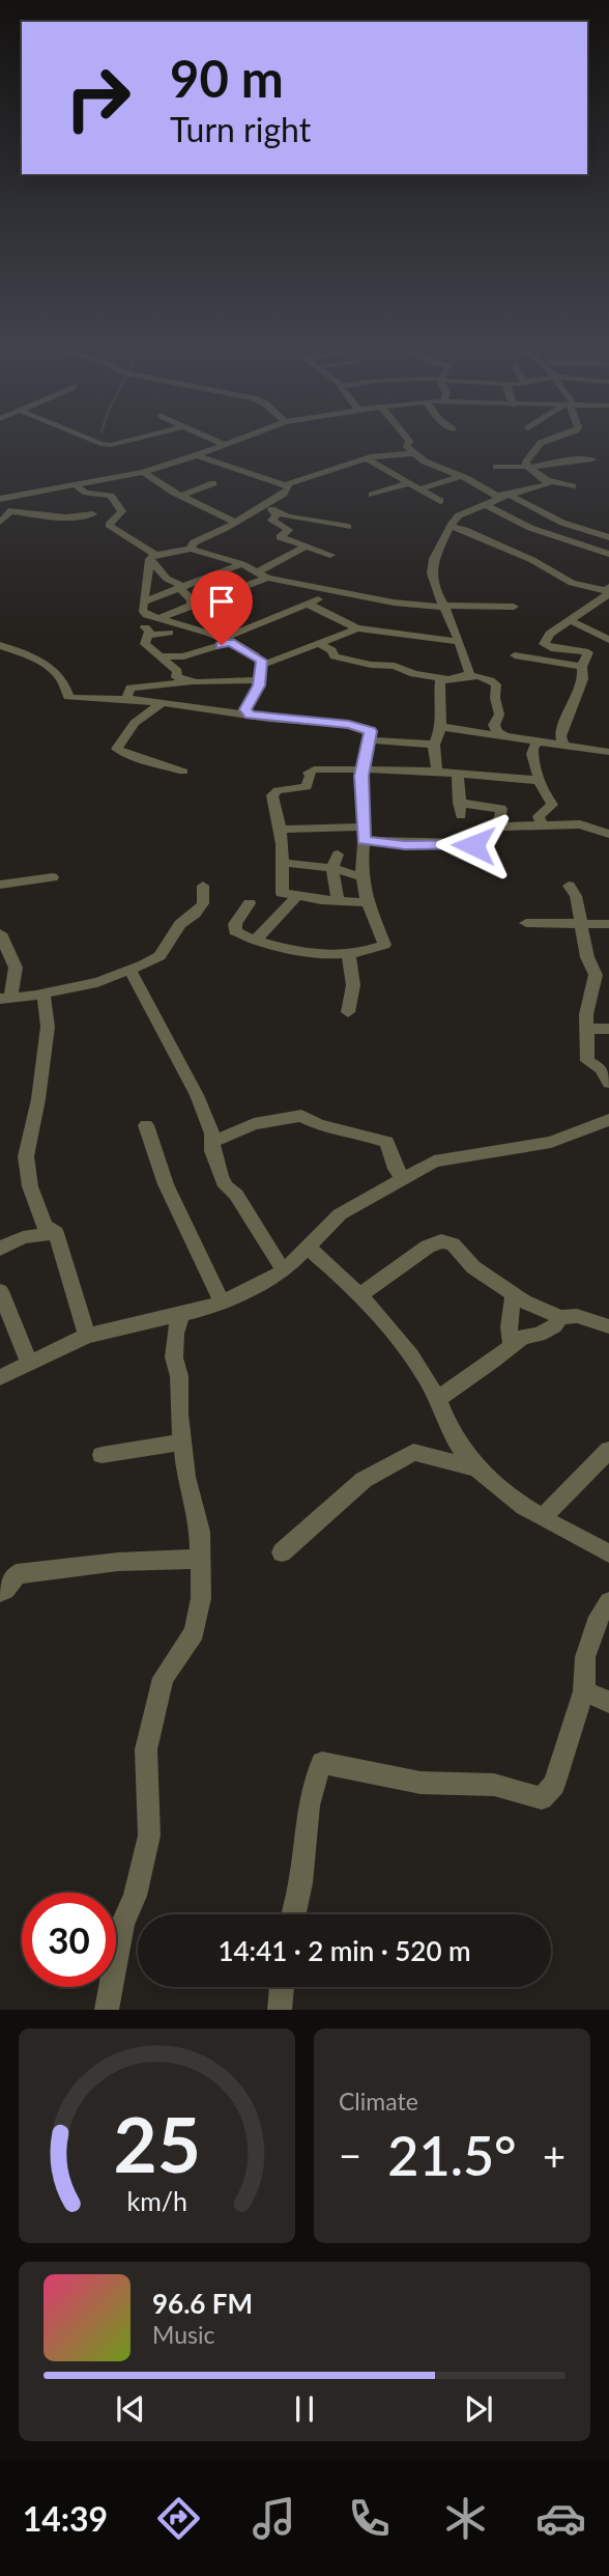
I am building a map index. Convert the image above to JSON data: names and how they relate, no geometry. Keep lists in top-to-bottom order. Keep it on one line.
{"page":{"turn":["90 m","Turn right"],"limit":"30","trip":"14:41 · 2 min · 520 m","tile":"Climate","heat":["−","21.5°","+"],"song":["96.6 FM","Music"],"tabs":"14:39","gauge":["25","km/h"]}}
